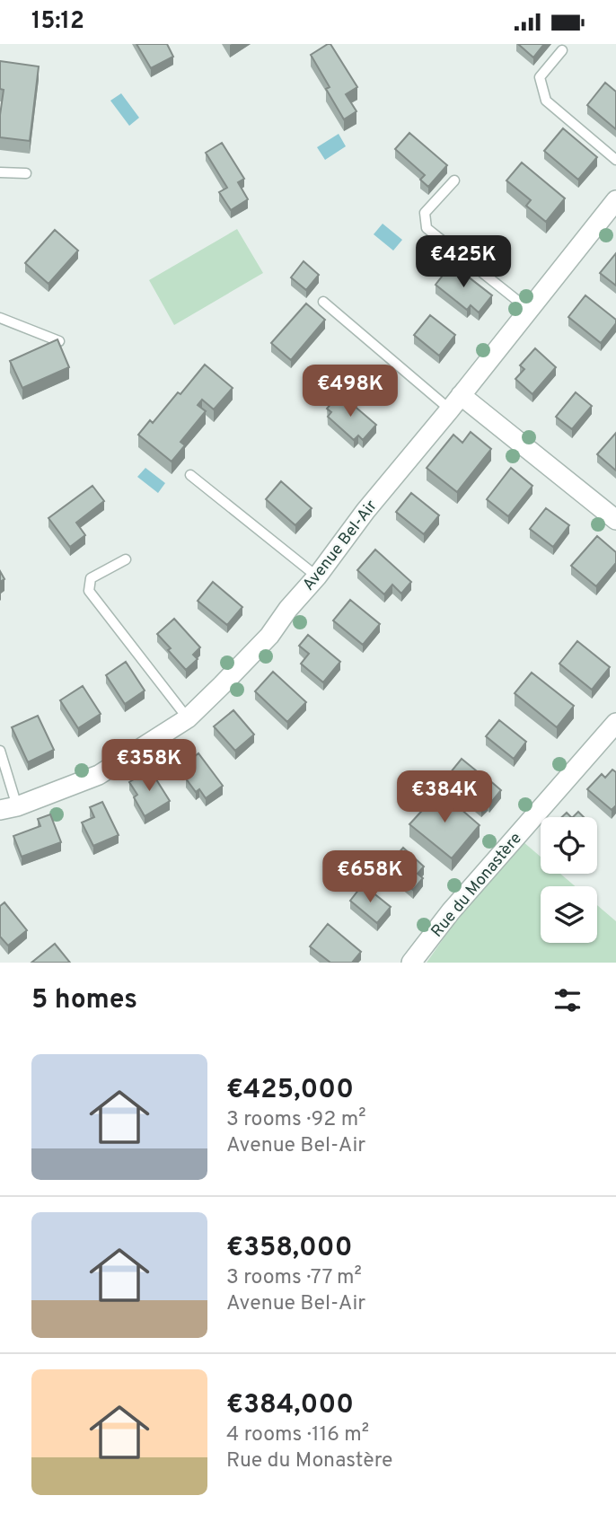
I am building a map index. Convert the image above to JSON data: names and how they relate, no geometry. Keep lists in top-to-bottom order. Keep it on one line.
{"streets":{"street":["Avenue Bel-Air","Rue du Monastère"]},"page":{"status":"15:12","price":["€425K","€498K","€358K","€384K","€658K"],"heading":"5 homes","list":[{"name":"€425,000","note":"3 rooms · 92 m² · Avenue Bel-Air"},{"name":"€358,000","note":"3 rooms · 77 m² · Avenue Bel-Air"},{"name":"€384,000","note":"4 rooms · 116 m² · Rue du Monastère"}]}}
